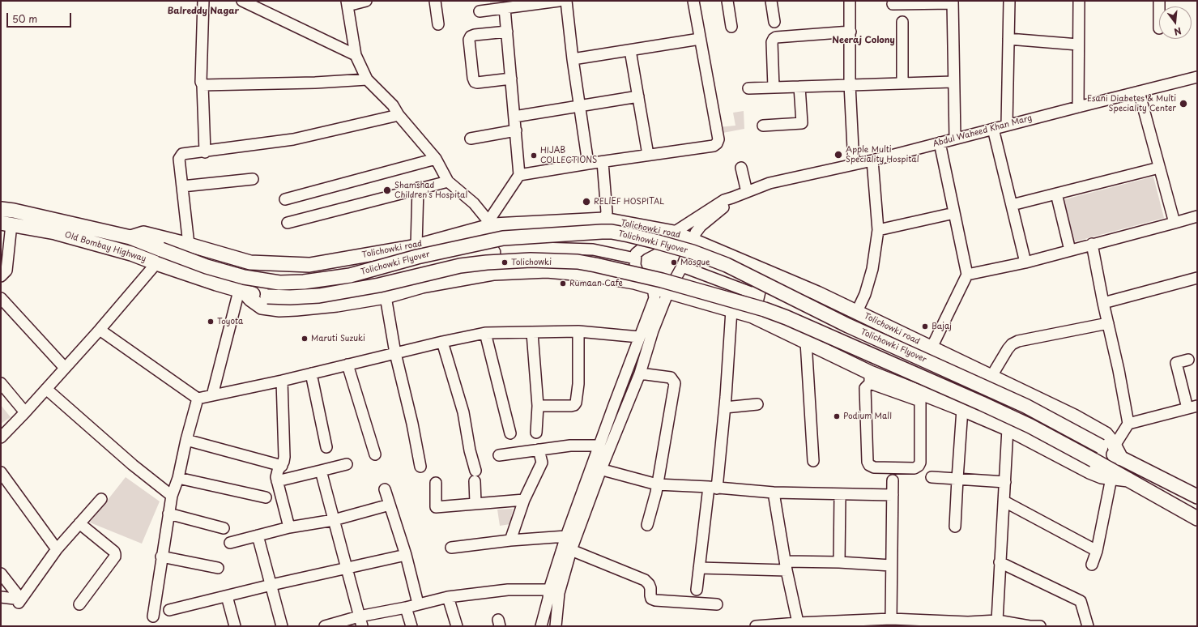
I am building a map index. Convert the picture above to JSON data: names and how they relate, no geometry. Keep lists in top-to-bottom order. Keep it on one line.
{"streets":{"main road":["Tolichowki road","Tolichowki Flyover","Old Bombay Highway"],"street":["Abdul Waheed Khan Marg"]},"crossings":[["Abdul Waheed Khan Marg","Tolichowki road"],["Tolichowki road","Tolichowki Flyover"],["Tolichowki road","Old Bombay Highway"],["Tolichowki Flyover","Old Bombay Highway"]],"districts":["Balreddy Nagar","Neeraj Colony"],"places":["Esani Diabetes & Multi Speciality Center","Apple Multi Speciality Hospital","HIJAB COLLECTIONS","Shamshad Children's Hospital","RELIEF HOSPITAL","Tolichowki","Mosque","Rumaan Cafe","Toyota","Bajaj","Maruti Suzuki","Podium Mall"],"scale_bar":"50 m","north":"bottom"}
